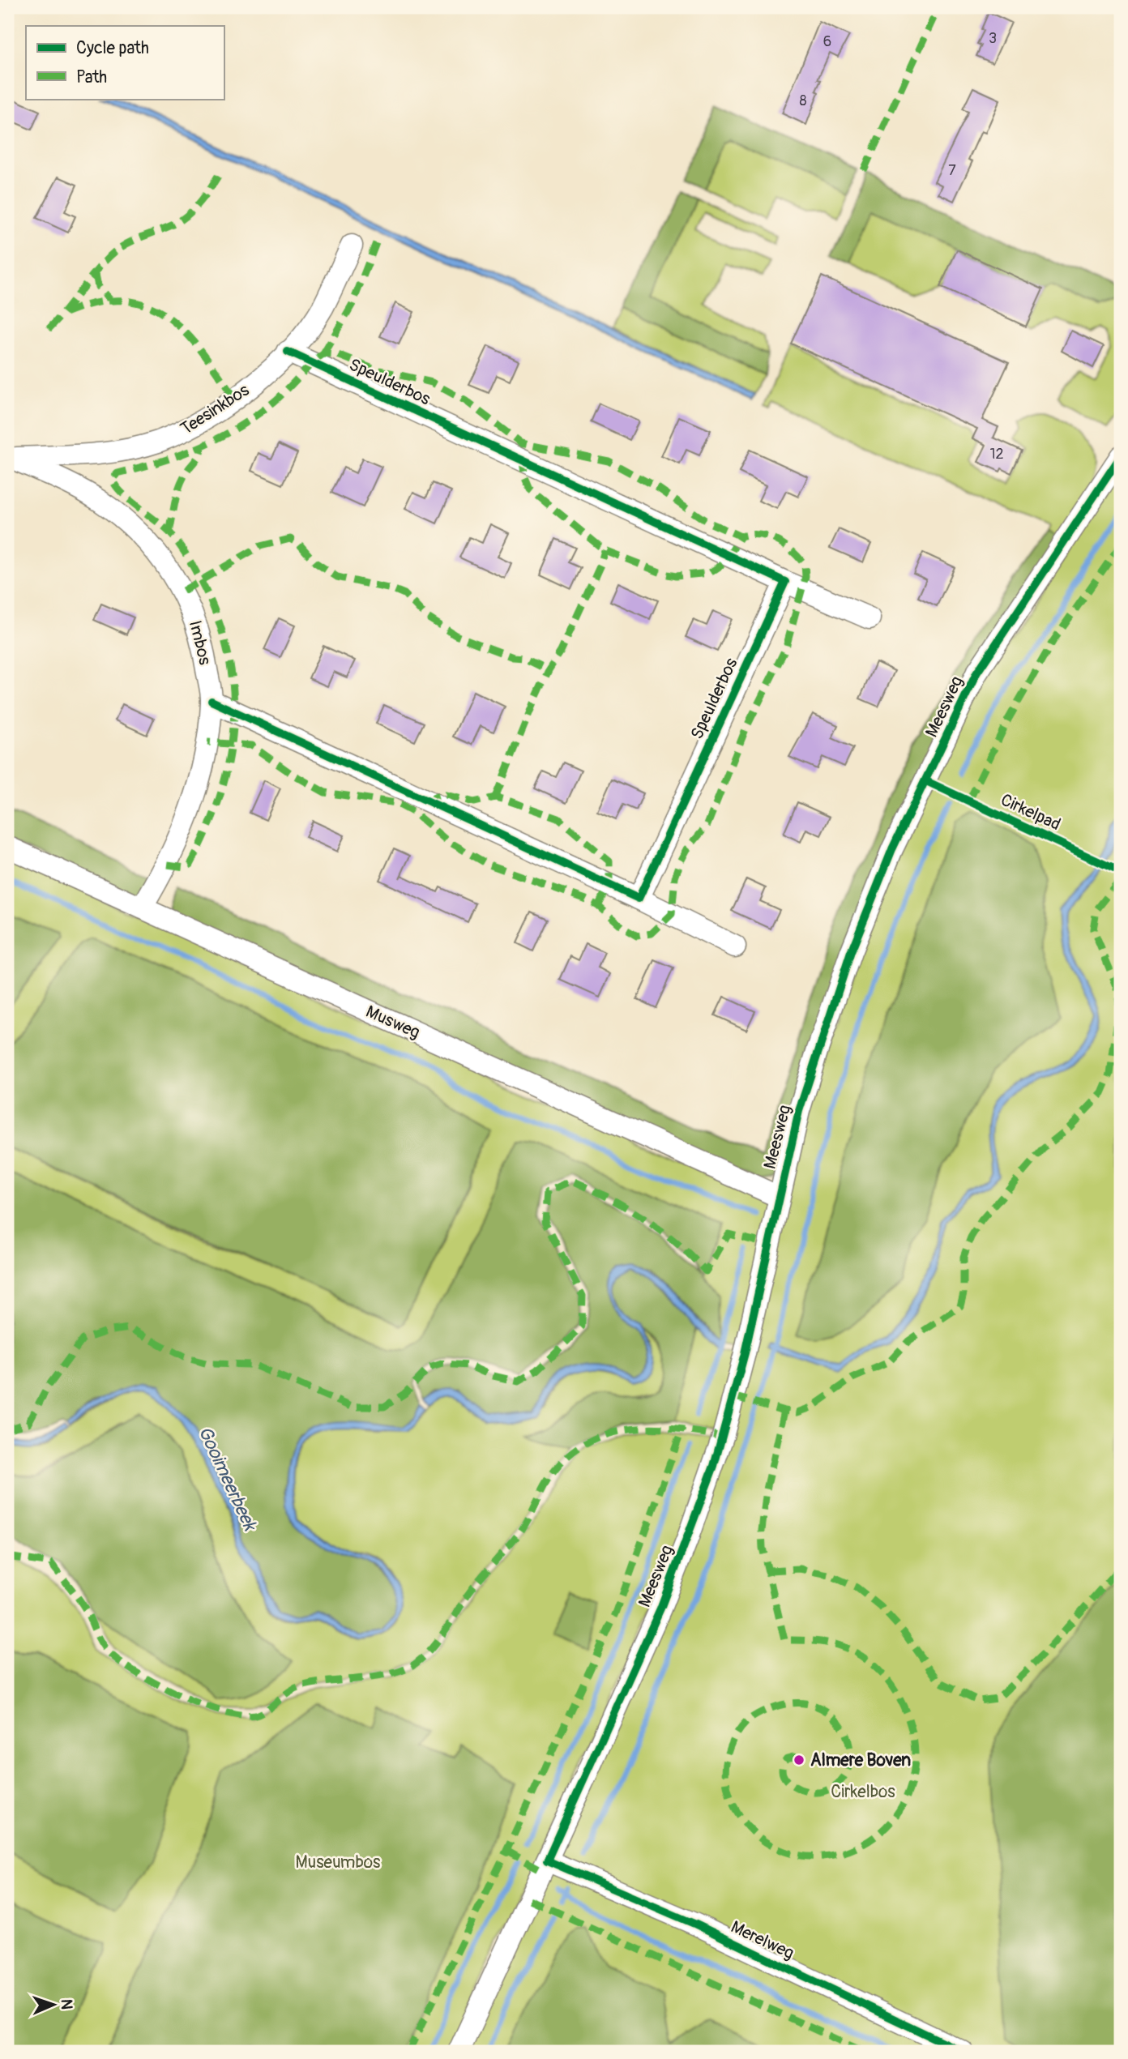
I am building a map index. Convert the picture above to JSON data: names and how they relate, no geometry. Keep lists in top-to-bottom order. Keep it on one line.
{"streets":{"street":["Speulderbos","Teesinkbos","Imbos","Meesweg","Musweg","Merelweg"],"cycle path":["Cirkelpad"]},"crossings":[["Speulderbos","Teesinkbos"],["Teesinkbos","Imbos"],["Imbos","Musweg"],["Meesweg","Musweg"],["Meesweg","Merelweg"]],"water":["Gooimeerbeek"],"parks":["Cirkelbos","Museumbos"],"places":["Almere Boven"],"house_numbers":["3","6","8","7","12"],"legend":["Cycle path","Path"],"north":"right"}
